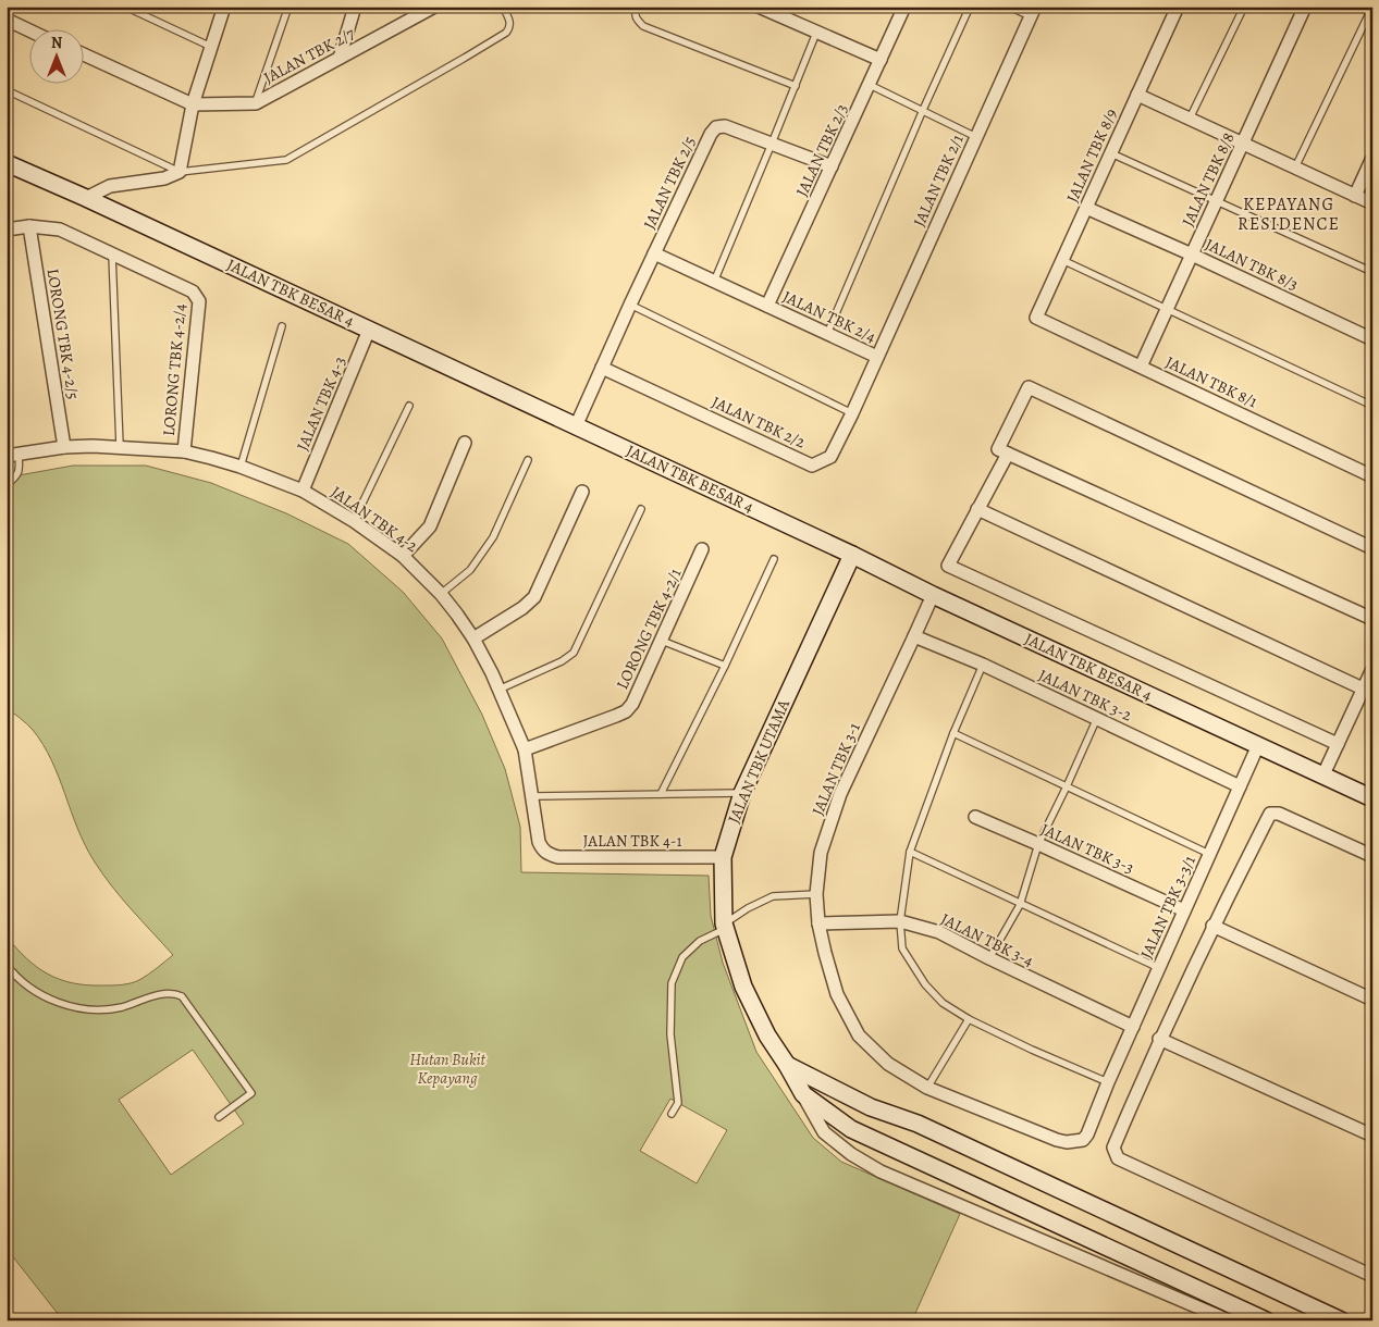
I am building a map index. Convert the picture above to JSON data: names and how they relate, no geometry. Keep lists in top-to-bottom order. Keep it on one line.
{"streets":{"street":["JALAN TBK 2/7","JALAN TBK 2/3","JALAN TBK 8/9","JALAN TBK 8/8","JALAN TBK 2/1","JALAN TBK 2/5","JALAN TBK 8/3","JALAN TBK BESAR 4","JALAN TBK 2/4","LORONG TBK 4-2/5","LORONG TBK 4-2/4","JALAN TBK 8/1","JALAN TBK 4-3","JALAN TBK 2/2","JALAN TBK 4-2","LORONG TBK 4-2/1","JALAN TBK 3-2","JALAN TBK UTAMA","JALAN TBK 3-1","JALAN TBK 4-1","JALAN TBK 3-3","JALAN TBK 3-3/1","JALAN TBK 3-4"]},"crossings":[["JALAN TBK 2/3","JALAN TBK 2/4"],["JALAN TBK 8/9","JALAN TBK 8/3"],["JALAN TBK 8/9","JALAN TBK 8/1"],["JALAN TBK 8/8","JALAN TBK 8/3"],["JALAN TBK 8/8","JALAN TBK 8/1"],["JALAN TBK 2/1","JALAN TBK 2/4"],["JALAN TBK 2/1","JALAN TBK 2/2"],["JALAN TBK 2/5","JALAN TBK BESAR 4"],["JALAN TBK 2/5","JALAN TBK 2/4"],["JALAN TBK 2/5","JALAN TBK 2/2"],["JALAN TBK BESAR 4","JALAN TBK 4-3"],["JALAN TBK BESAR 4","JALAN TBK UTAMA"],["JALAN TBK BESAR 4","JALAN TBK 3-1"],["JALAN TBK BESAR 4","JALAN TBK 3-3/1"],["JALAN TBK 2/4","JALAN TBK 2/2"],["LORONG TBK 4-2/5","JALAN TBK 4-2"],["LORONG TBK 4-2/4","JALAN TBK 4-2"],["JALAN TBK 4-3","JALAN TBK 4-2"],["JALAN TBK 4-2","LORONG TBK 4-2/1"],["JALAN TBK 4-2","JALAN TBK 4-1"],["JALAN TBK 3-2","JALAN TBK 3-1"],["JALAN TBK 3-2","JALAN TBK 3-3/1"],["JALAN TBK UTAMA","JALAN TBK 4-1"],["JALAN TBK 3-1","JALAN TBK 3-3/1"],["JALAN TBK 3-1","JALAN TBK 3-4"],["JALAN TBK 3-3","JALAN TBK 3-3/1"],["JALAN TBK 3-3/1","JALAN TBK 3-4"]],"districts":["KEPAYANG RESIDENCE"],"parks":["Hutan Bukit Kepayang"],"north":"top"}
